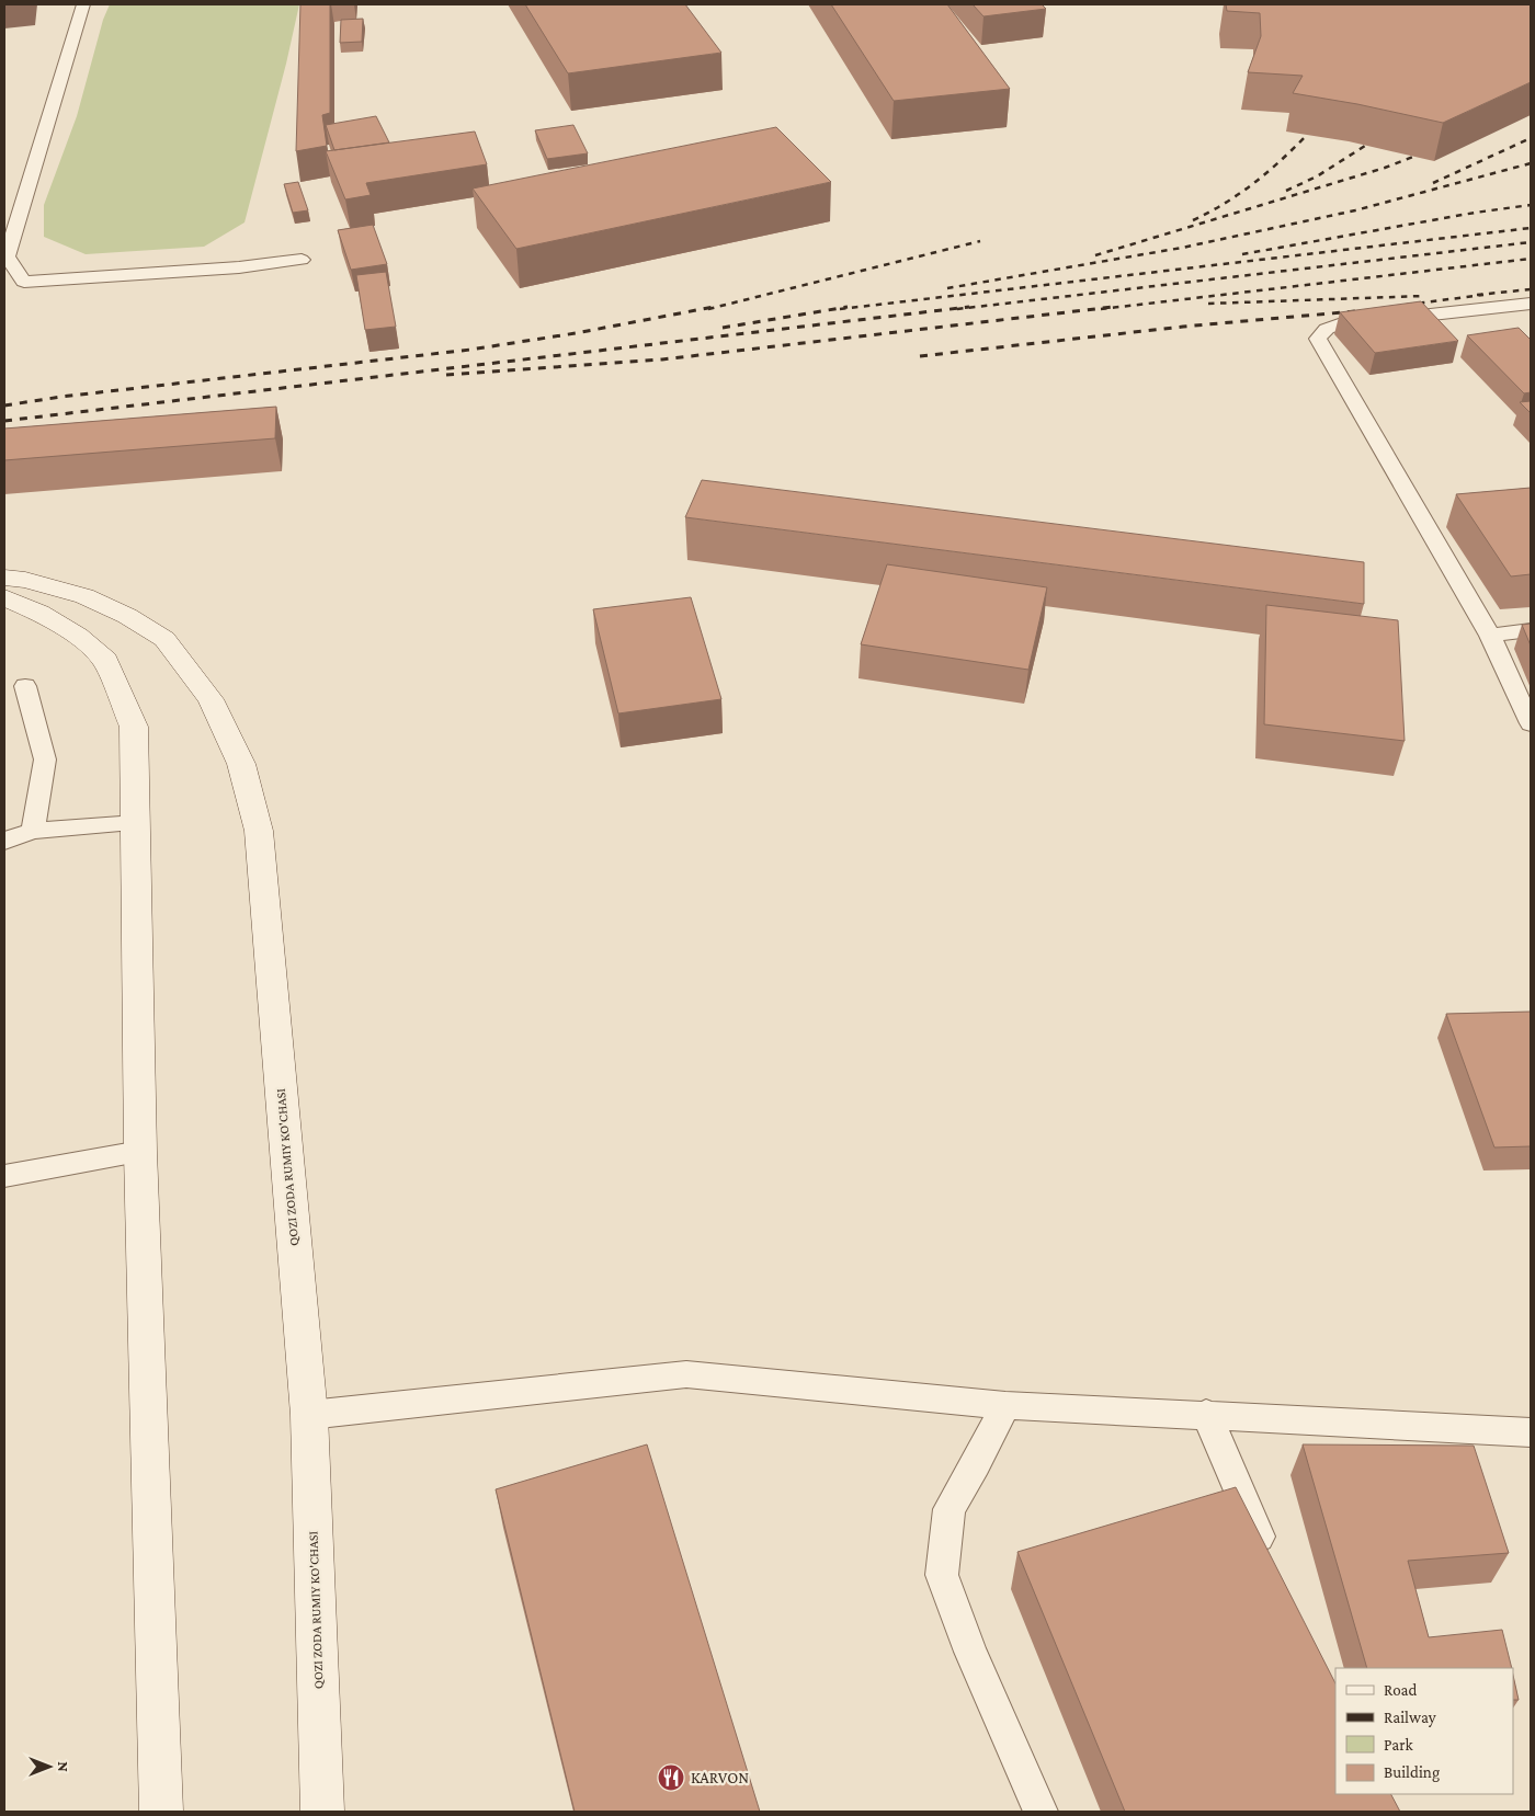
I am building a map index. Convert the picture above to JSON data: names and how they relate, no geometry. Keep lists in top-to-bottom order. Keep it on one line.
{"streets":{"street":["QOZI ZODA RUMIY KO'CHASI"]},"places":{"restaurant":["KARVON"]},"legend":["Road","Railway","Park","Building"],"north":"right"}
